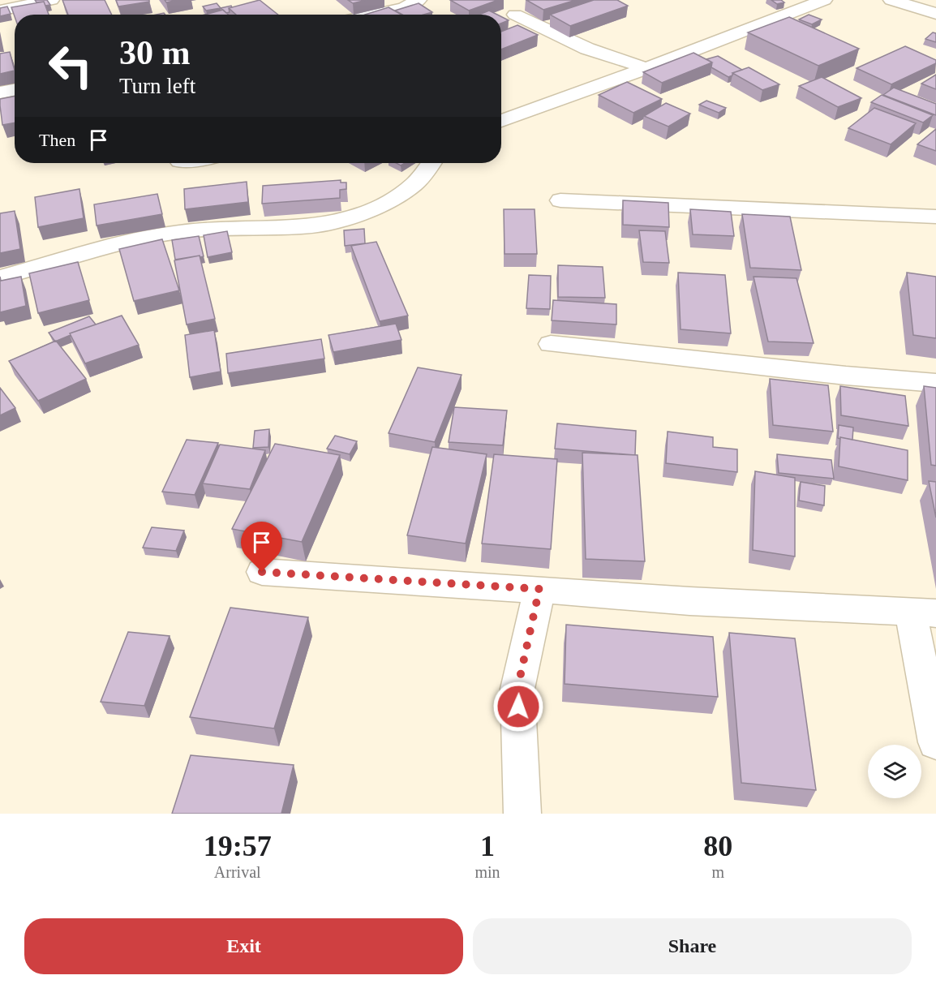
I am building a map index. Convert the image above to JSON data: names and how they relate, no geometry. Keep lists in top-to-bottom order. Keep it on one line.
{"page":{"turn":["30 m","Turn left"],"then":"Then","eta":["19:57","Arrival","1","min","80","m"],"buttons":["Exit","Share"]}}
